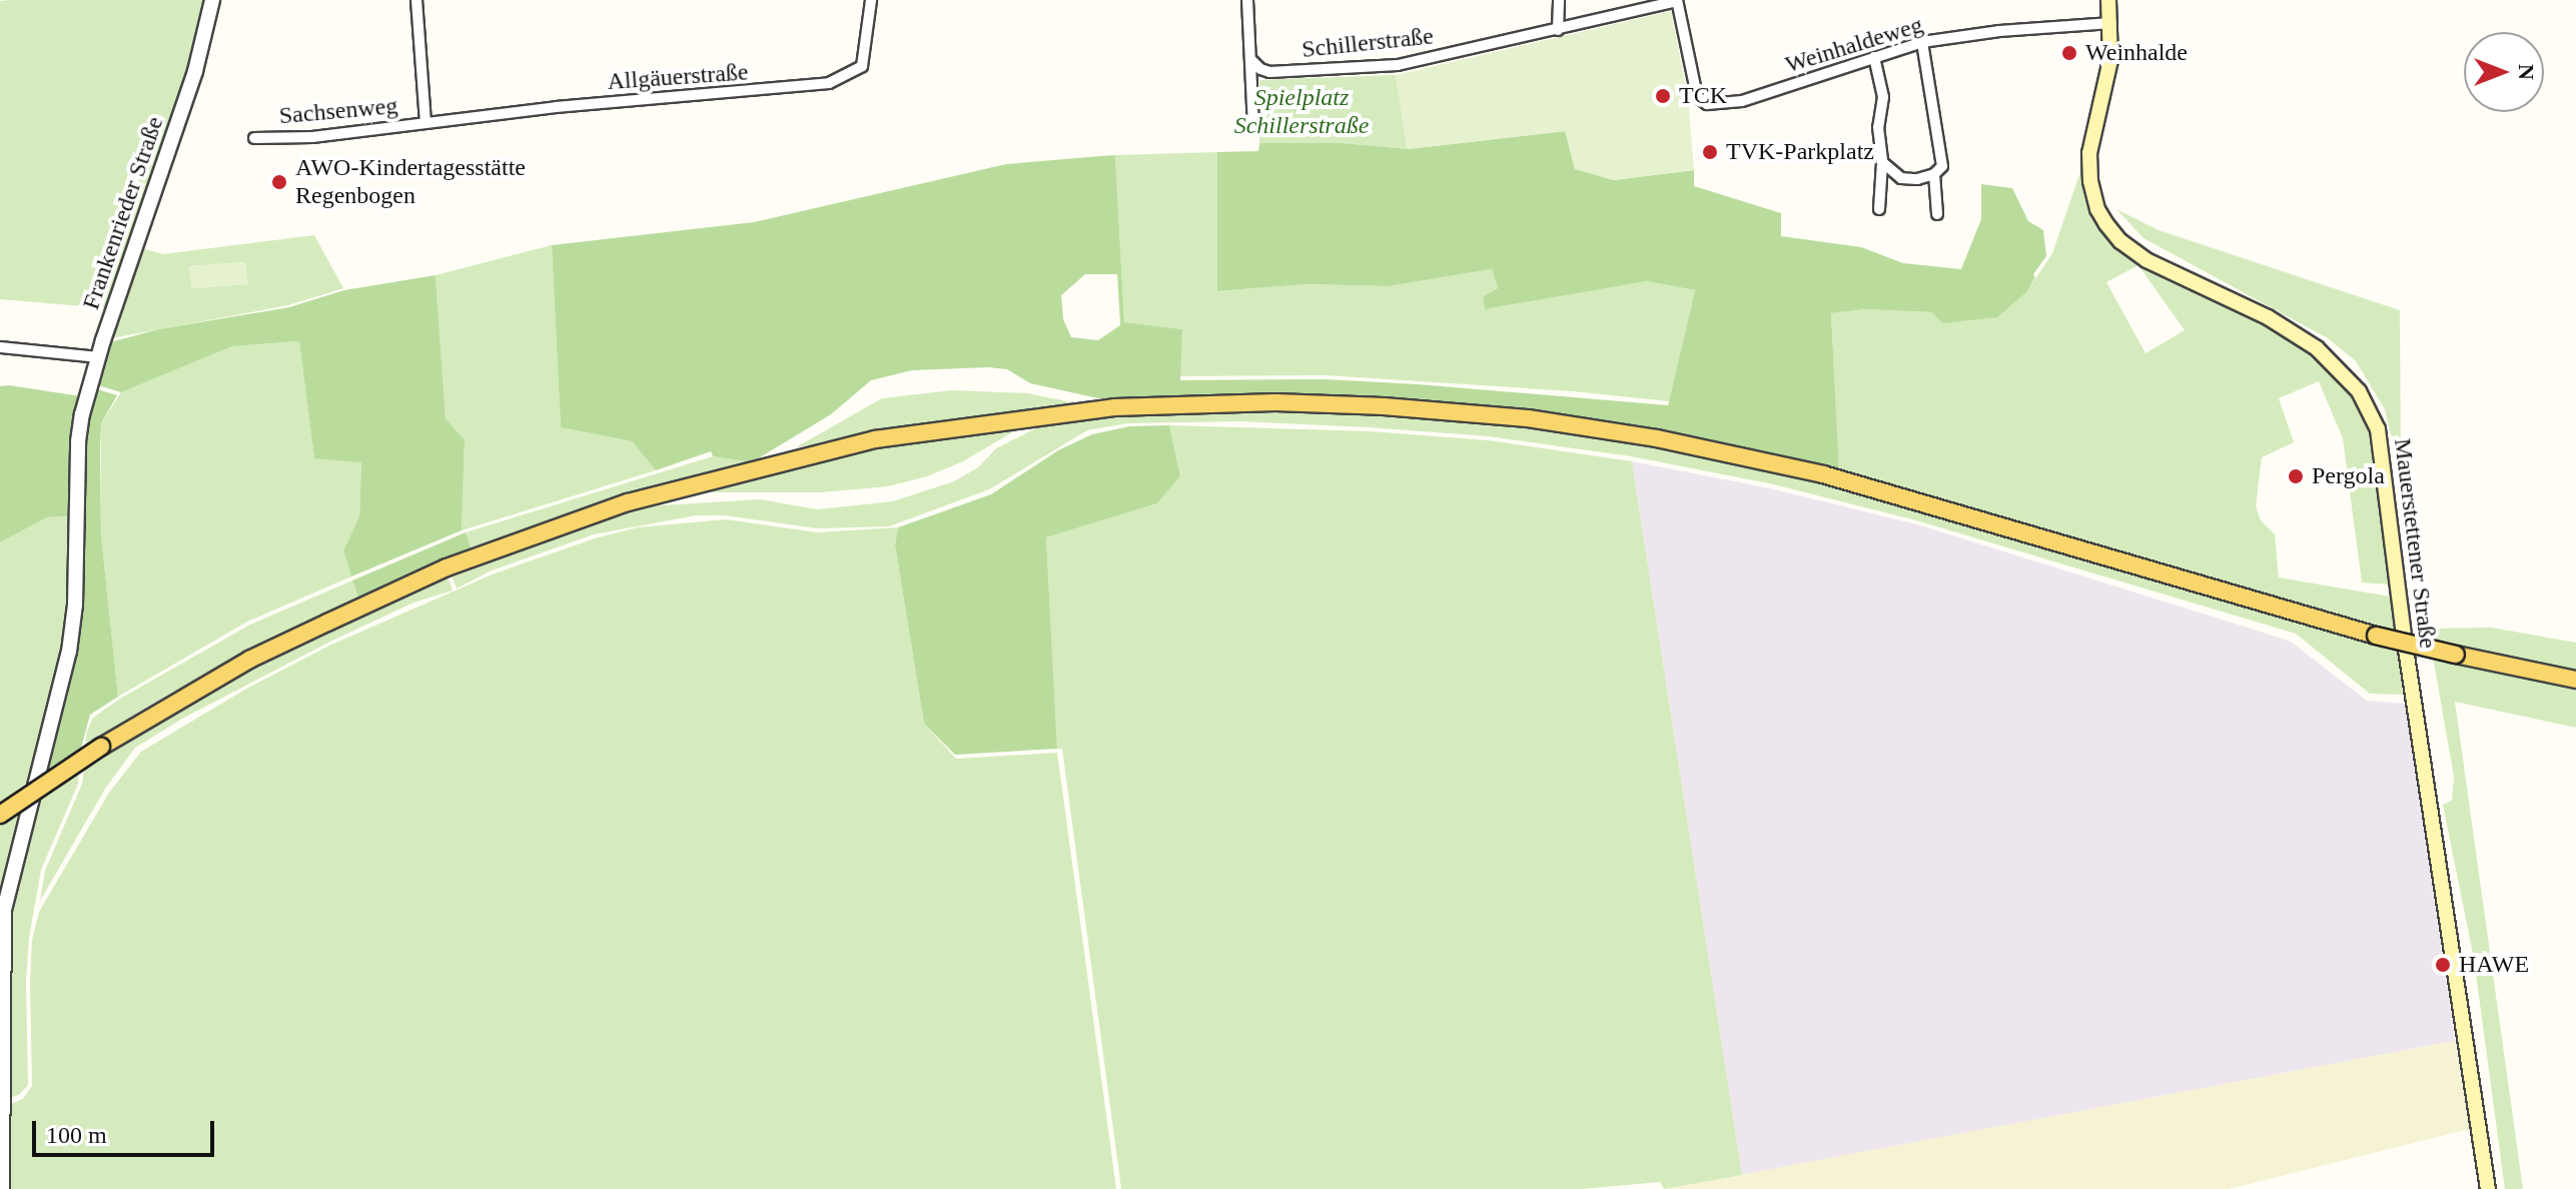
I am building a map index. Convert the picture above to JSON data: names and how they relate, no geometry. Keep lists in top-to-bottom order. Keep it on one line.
{"streets":{"main road":["Mauerstettener Straße"],"street":["Schillerstraße","Weinhaldeweg","Allgäuerstraße","Sachsenweg","Frankenrieder Straße"]},"crossings":[["Schillerstraße","Weinhaldeweg"],["Weinhaldeweg","Mauerstettener Straße"],["Allgäuerstraße","Sachsenweg"]],"parks":["Spielplatz Schillerstraße"],"places":["Weinhalde","TCK","TVK-Parkplatz","AWO-Kindertagesstätte Regenbogen","Pergola","HAWE"],"scale_bar":"100 m","north":"right"}
